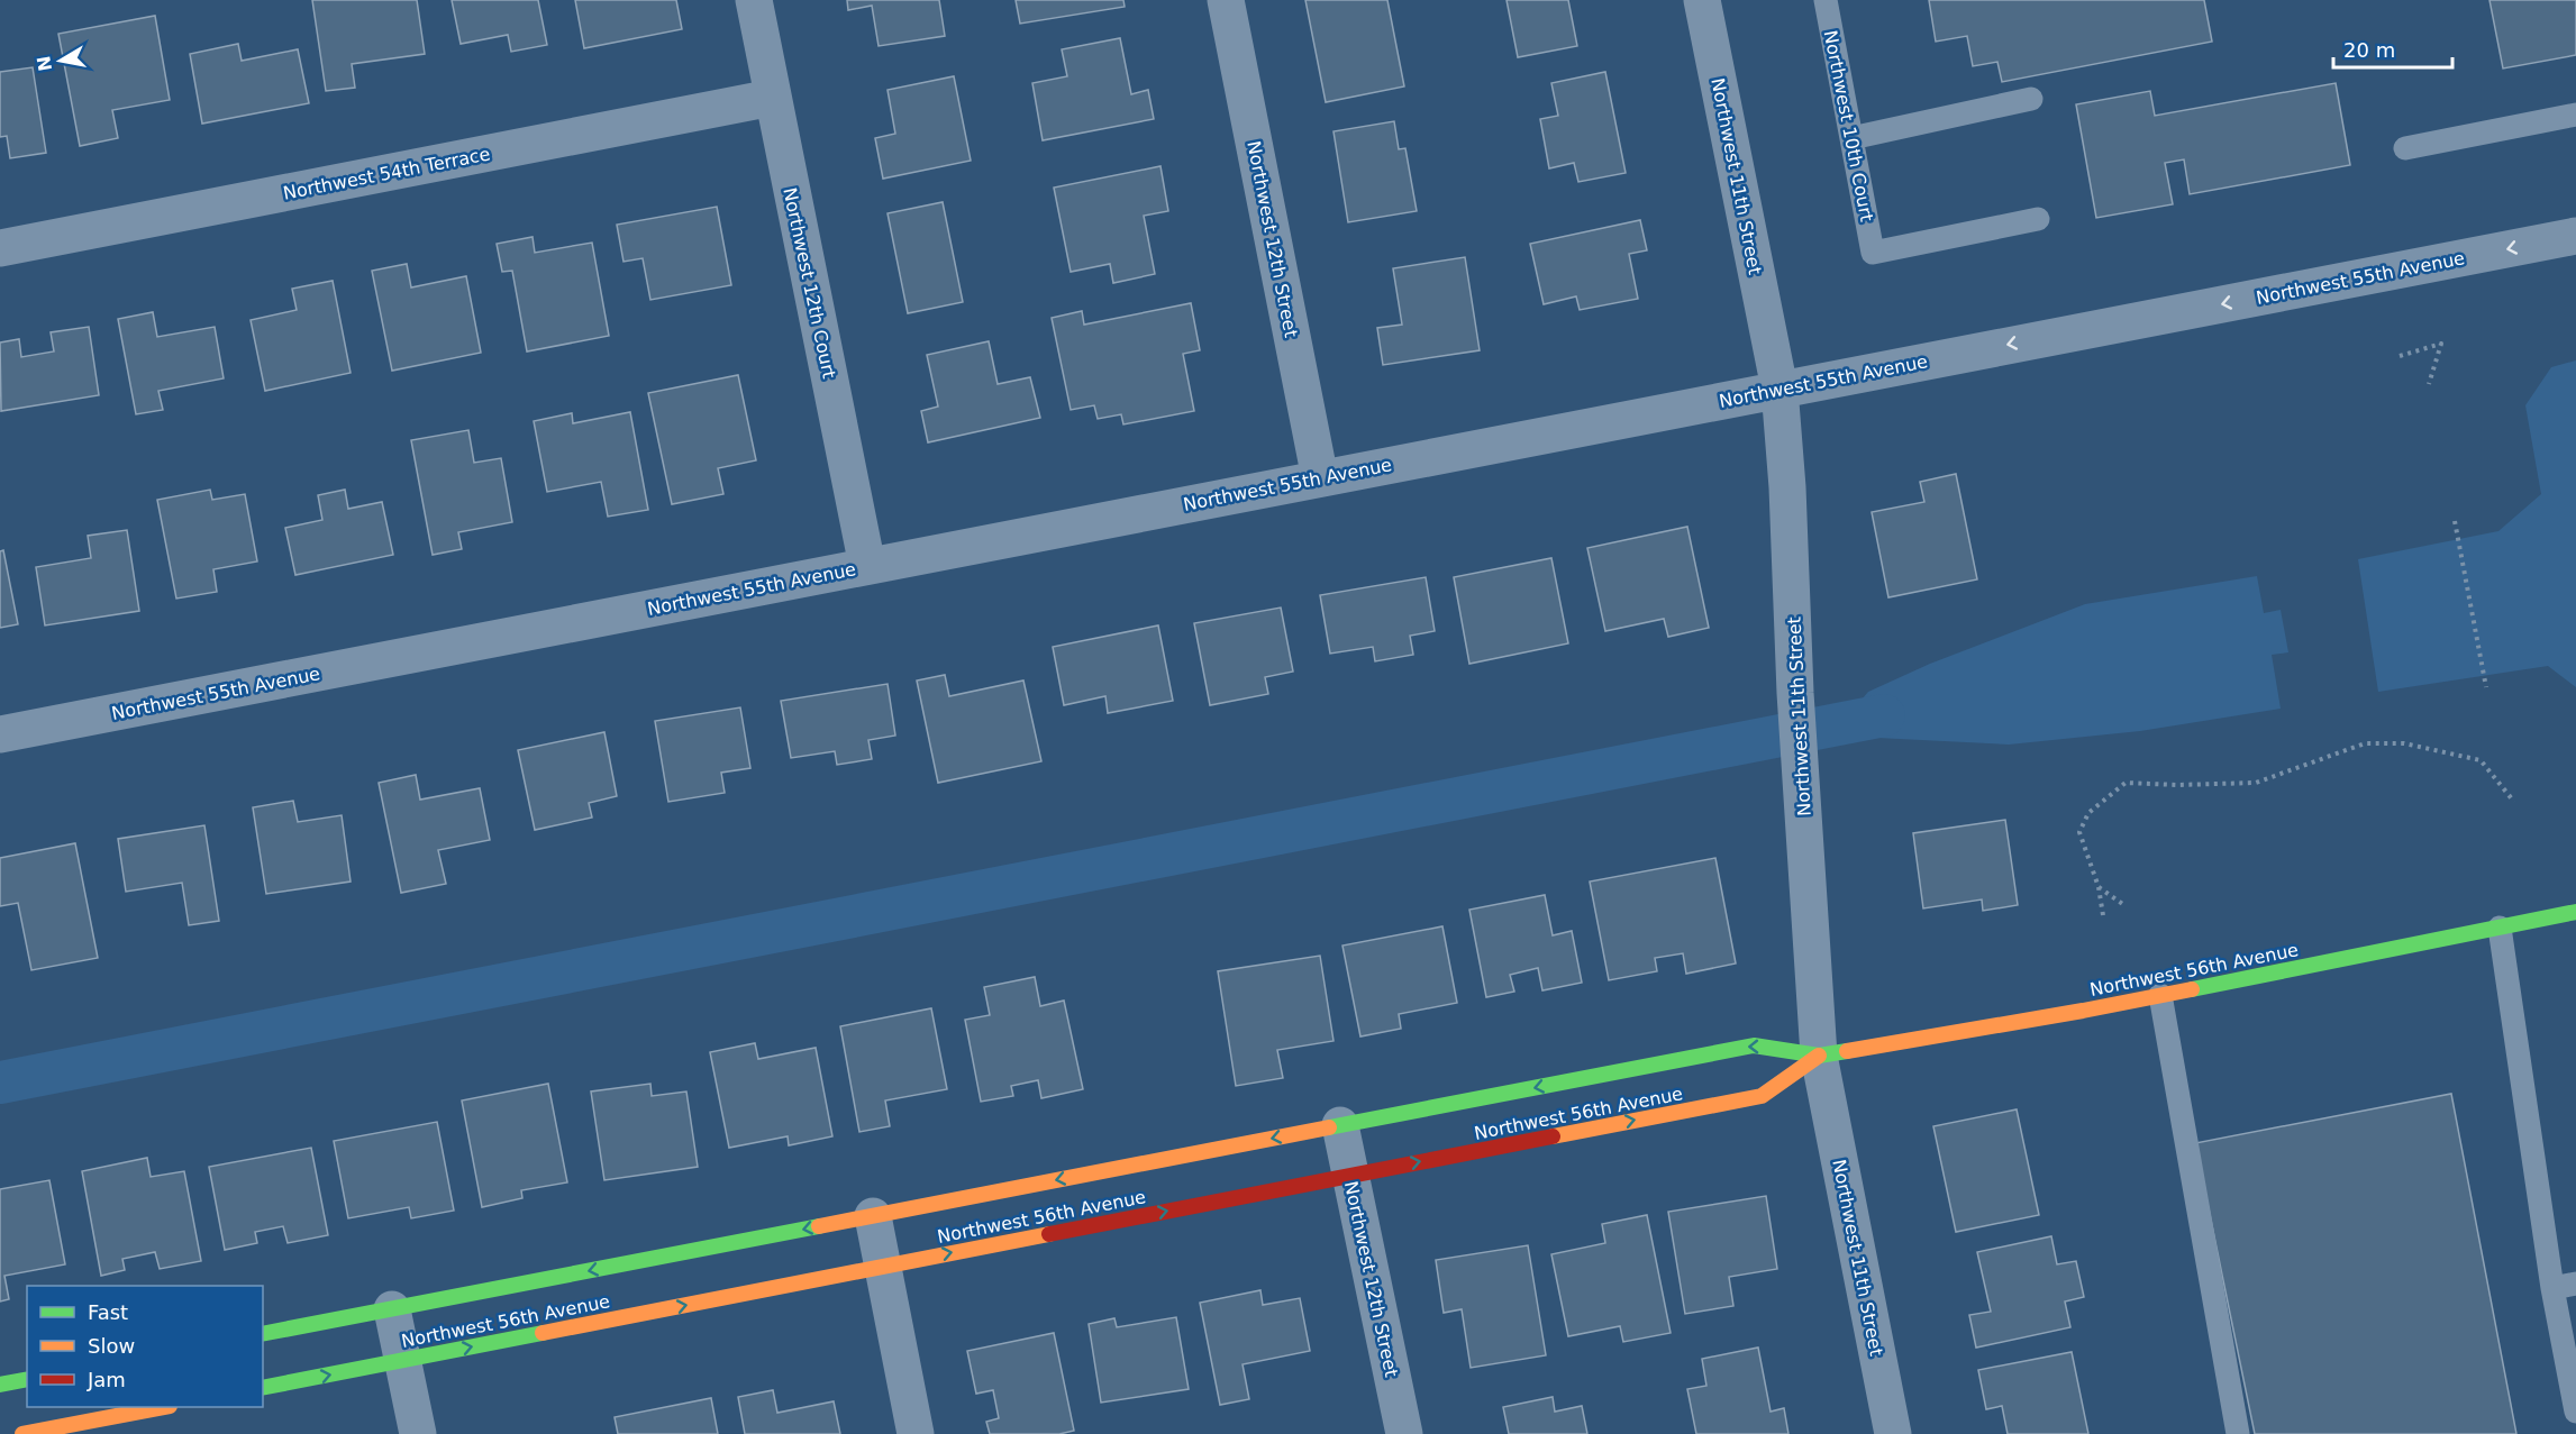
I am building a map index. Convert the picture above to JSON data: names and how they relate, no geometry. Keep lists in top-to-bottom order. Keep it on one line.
{"streets":{"street":["Northwest 54th Terrace","Northwest 11th Street","Northwest 12th Street","Northwest 55th Avenue","Northwest 12th Court","Northwest 56th Avenue"],"lane":["Northwest 10th Court"]},"crossings":[["Northwest 54th Terrace","Northwest 12th Court"],["Northwest 11th Street","Northwest 55th Avenue"],["Northwest 11th Street","Northwest 56th Avenue"],["Northwest 12th Street","Northwest 55th Avenue"],["Northwest 12th Street","Northwest 56th Avenue"],["Northwest 55th Avenue","Northwest 12th Court"]],"legend":["Fast","Slow","Jam"],"scale_bar":"20 m","north":"left"}
